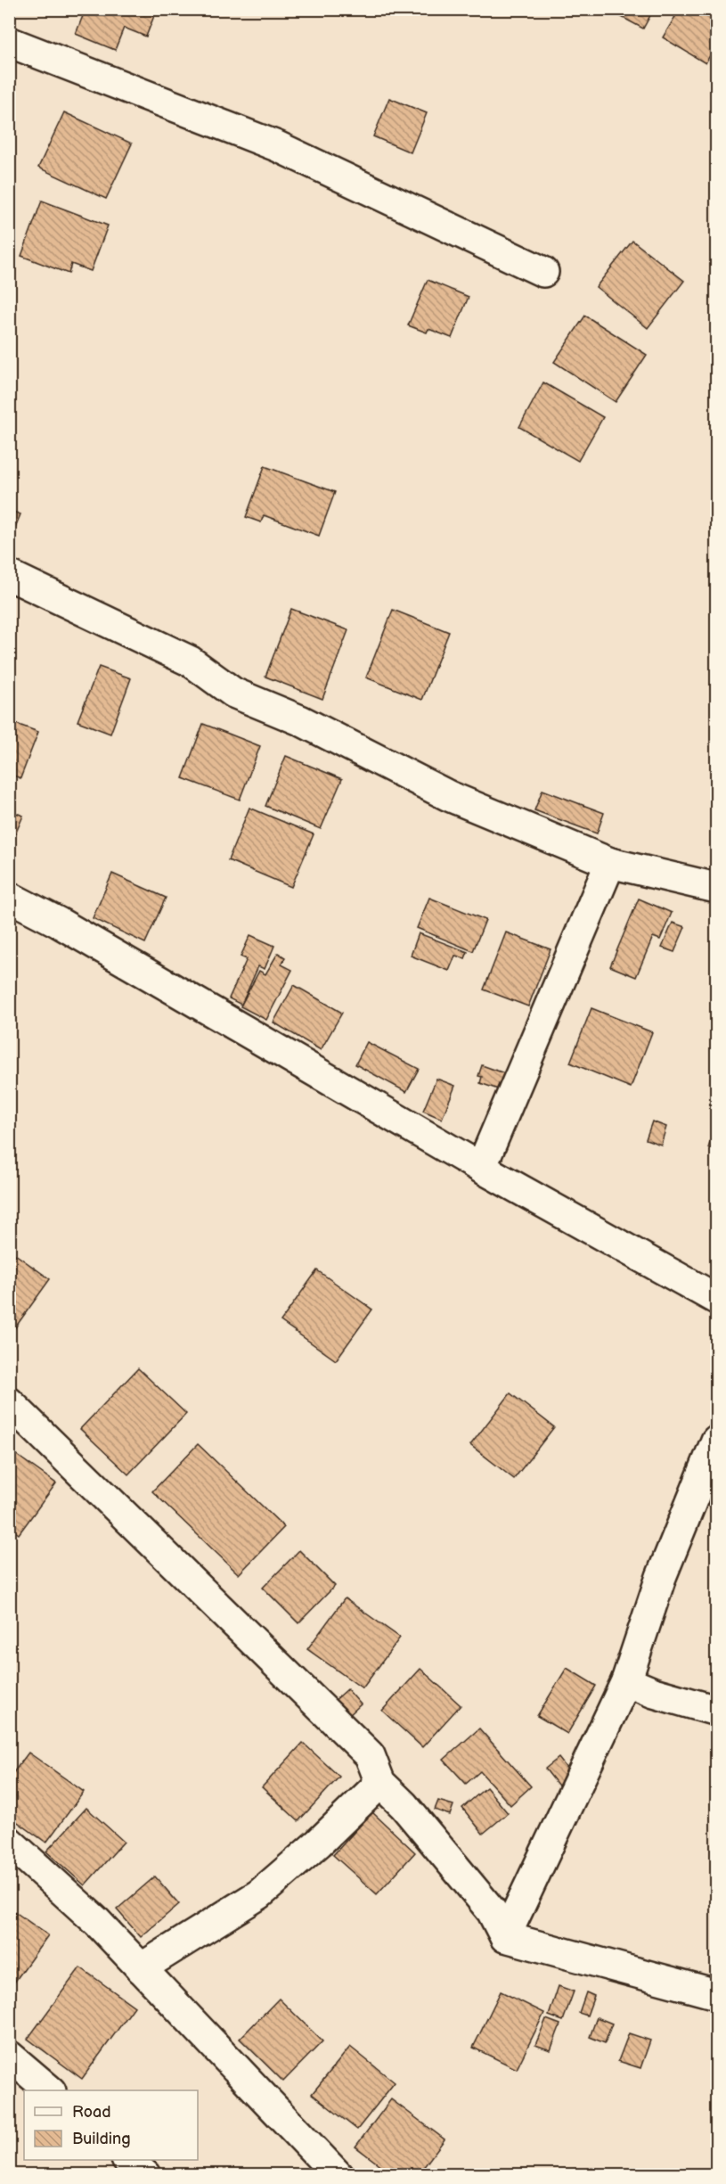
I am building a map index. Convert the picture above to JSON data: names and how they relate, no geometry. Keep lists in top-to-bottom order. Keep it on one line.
{"legend":["Road","Building"]}
